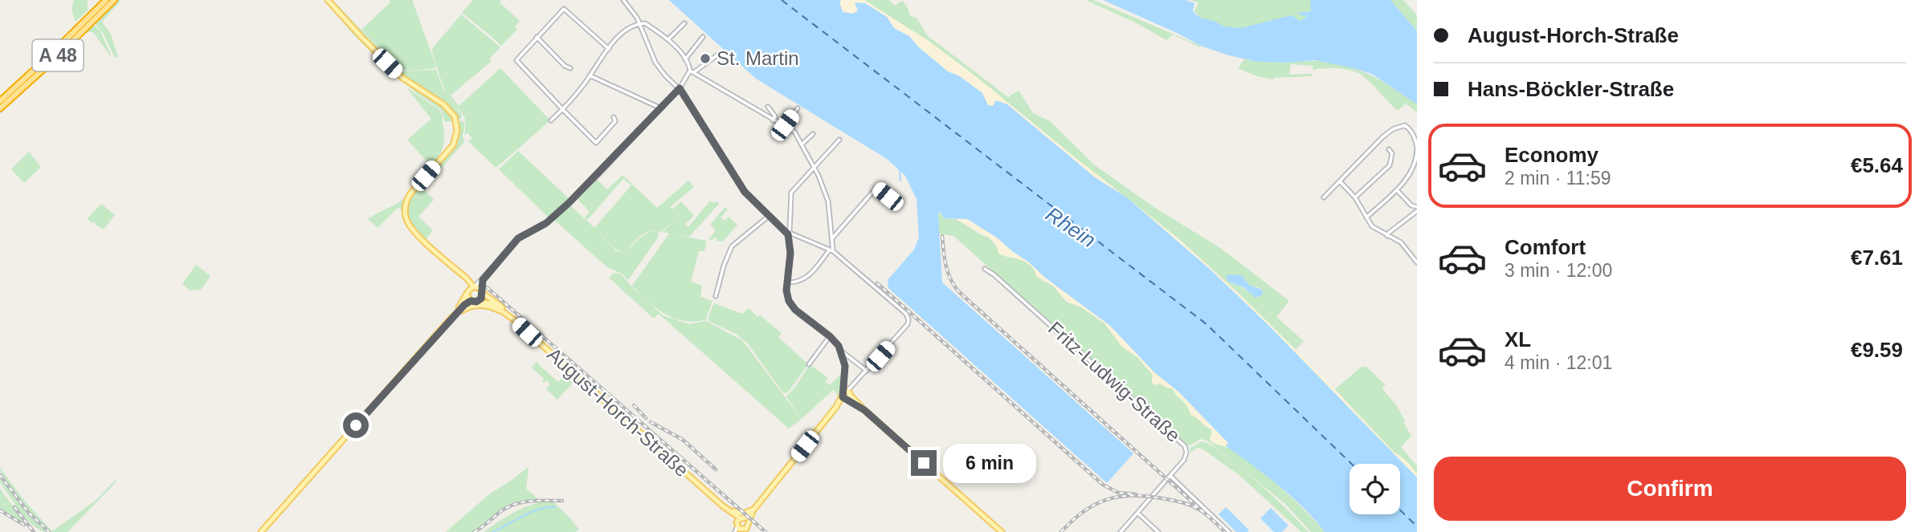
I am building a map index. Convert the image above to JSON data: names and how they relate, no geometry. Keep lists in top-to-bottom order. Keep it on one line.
{"streets":{"highway":["A 48"],"main road":["August-Horch-Straße"],"street":["Fritz-Ludwig-Straße"]},"water":["Rhein"],"places":["St. Martin"],"page":{"banner":["August-Horch-Straße","Hans-Böckler-Straße"],"list":[{"name":"Economy","note":"2 min · 11:59","value":"€5.64"},{"name":"Comfort","note":"3 min · 12:00","value":"€7.61"},{"name":"XL","note":"4 min · 12:01","value":"€9.59"}],"bubble":"6 min","buttons":"Confirm"}}
